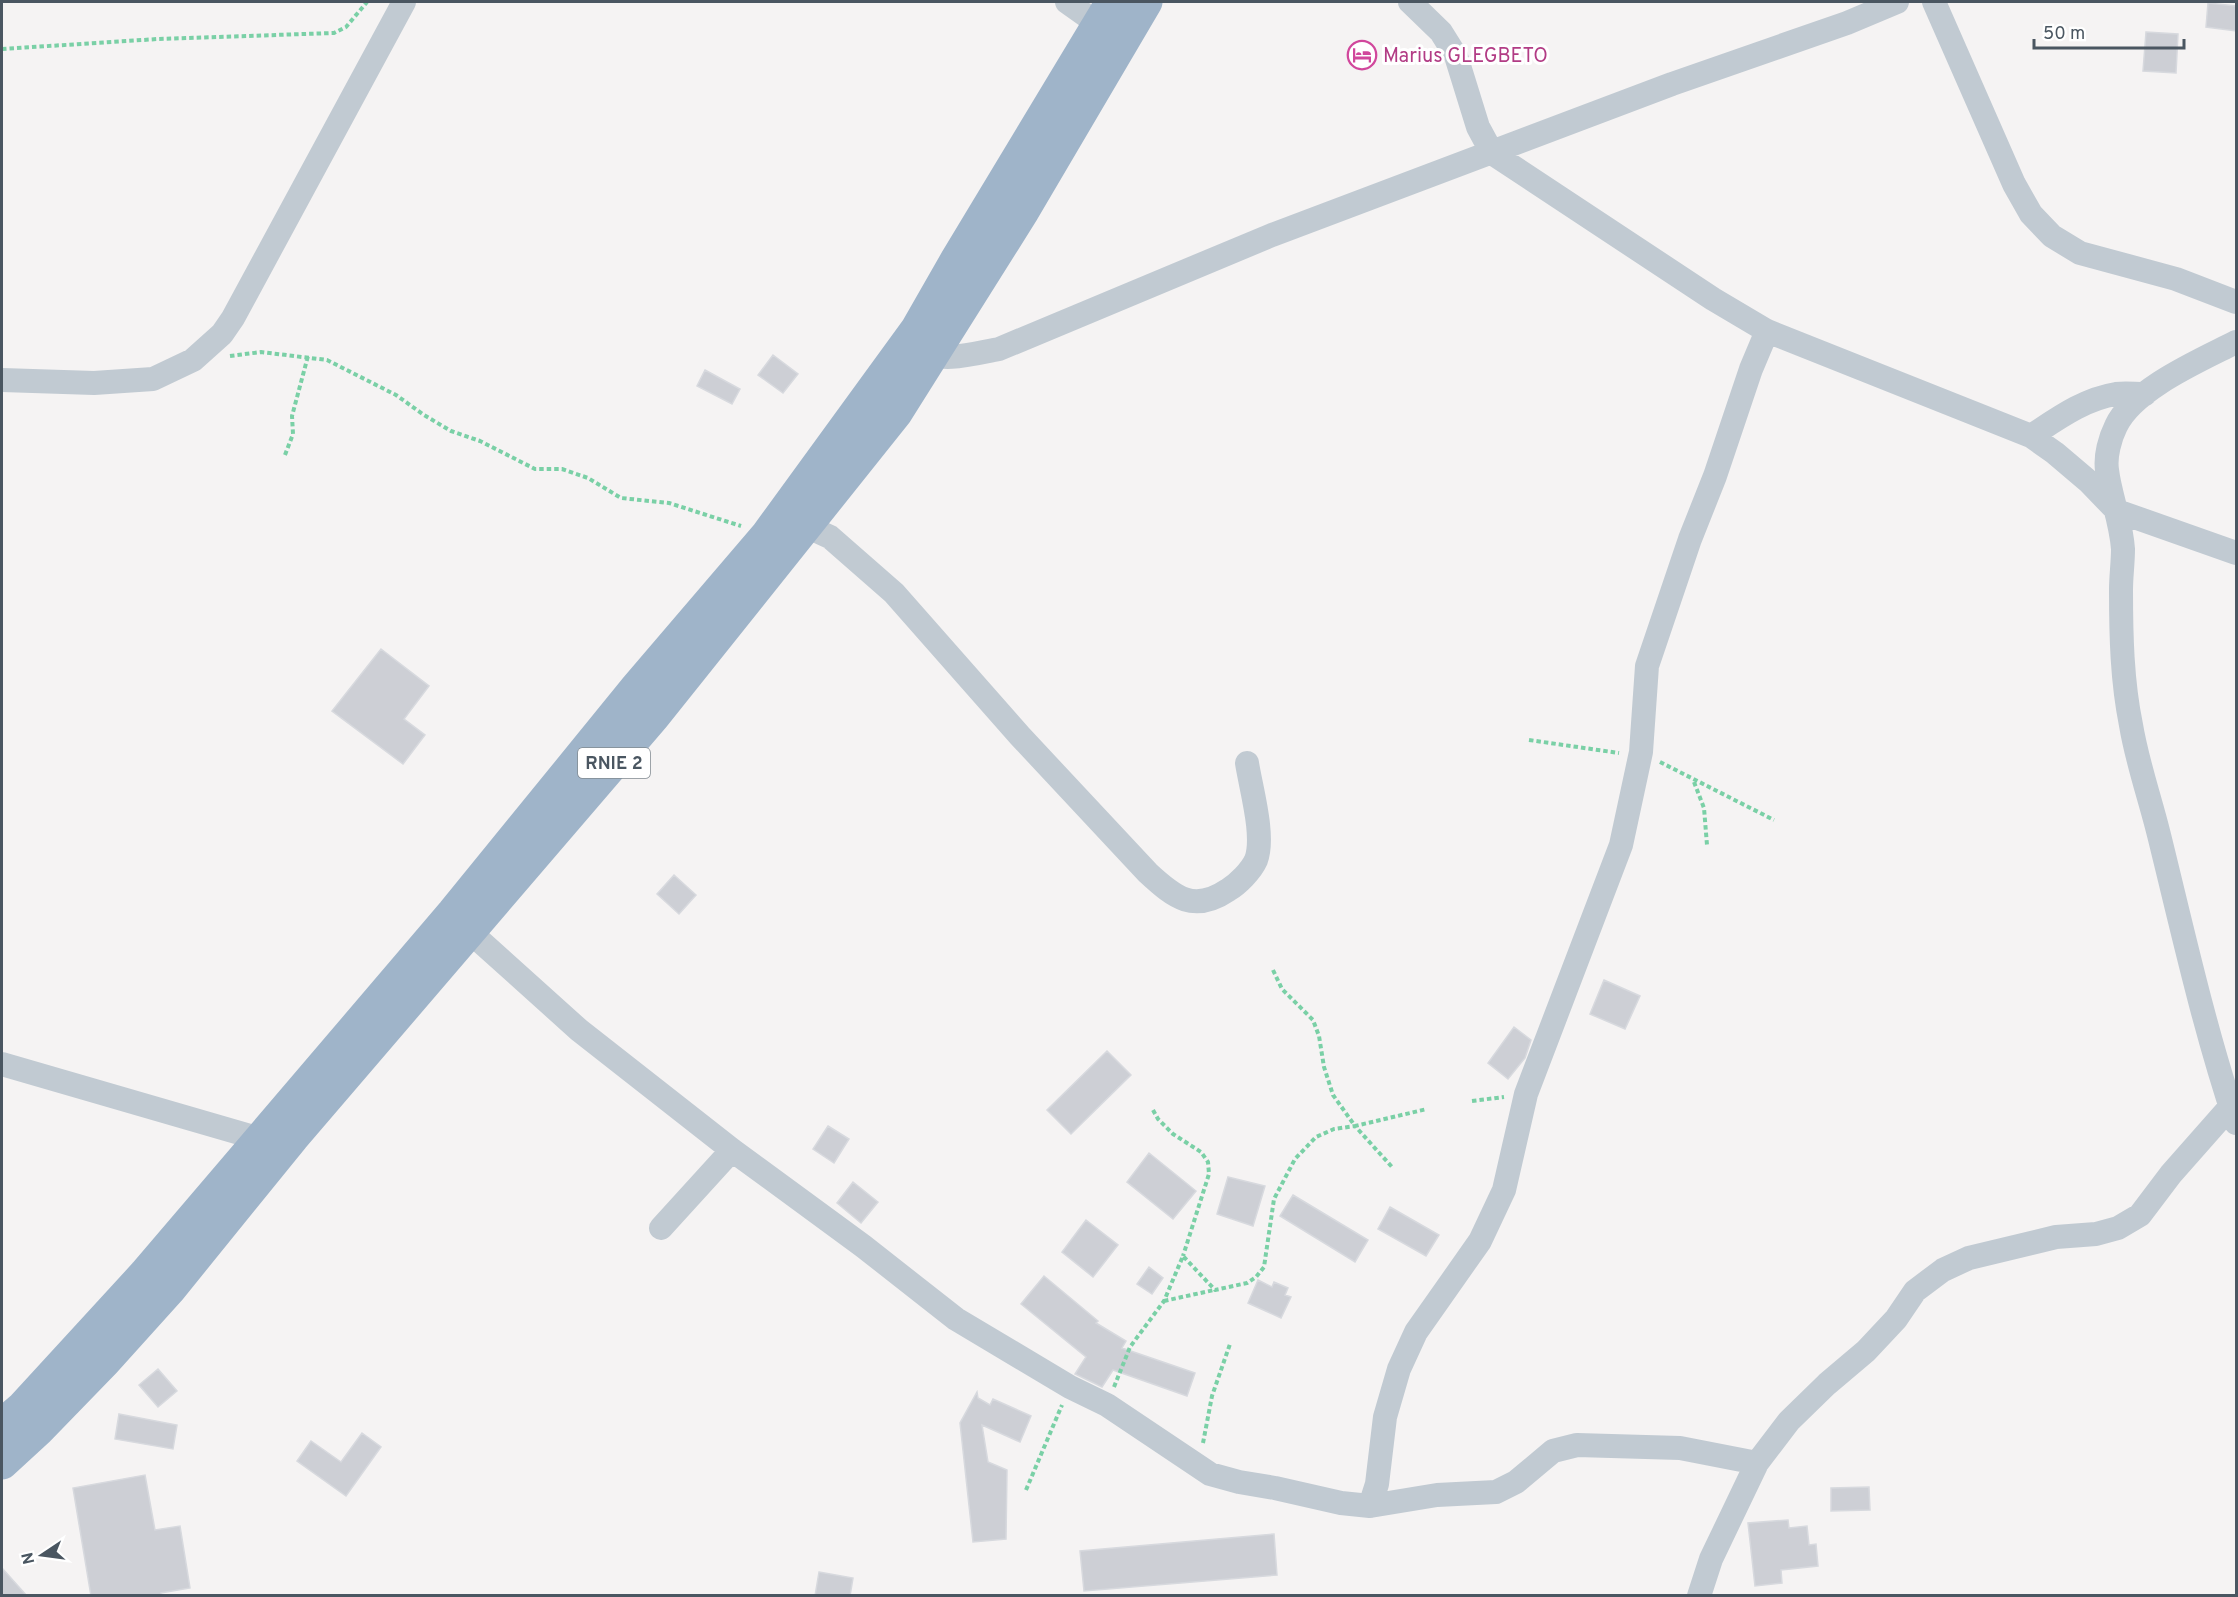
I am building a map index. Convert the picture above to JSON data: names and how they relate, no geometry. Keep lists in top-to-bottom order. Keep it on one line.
{"streets":{"highway":["RNIE 2"]},"places":{"hotel":["Marius GLEGBETO"]},"scale_bar":"50 m","north":"left"}
